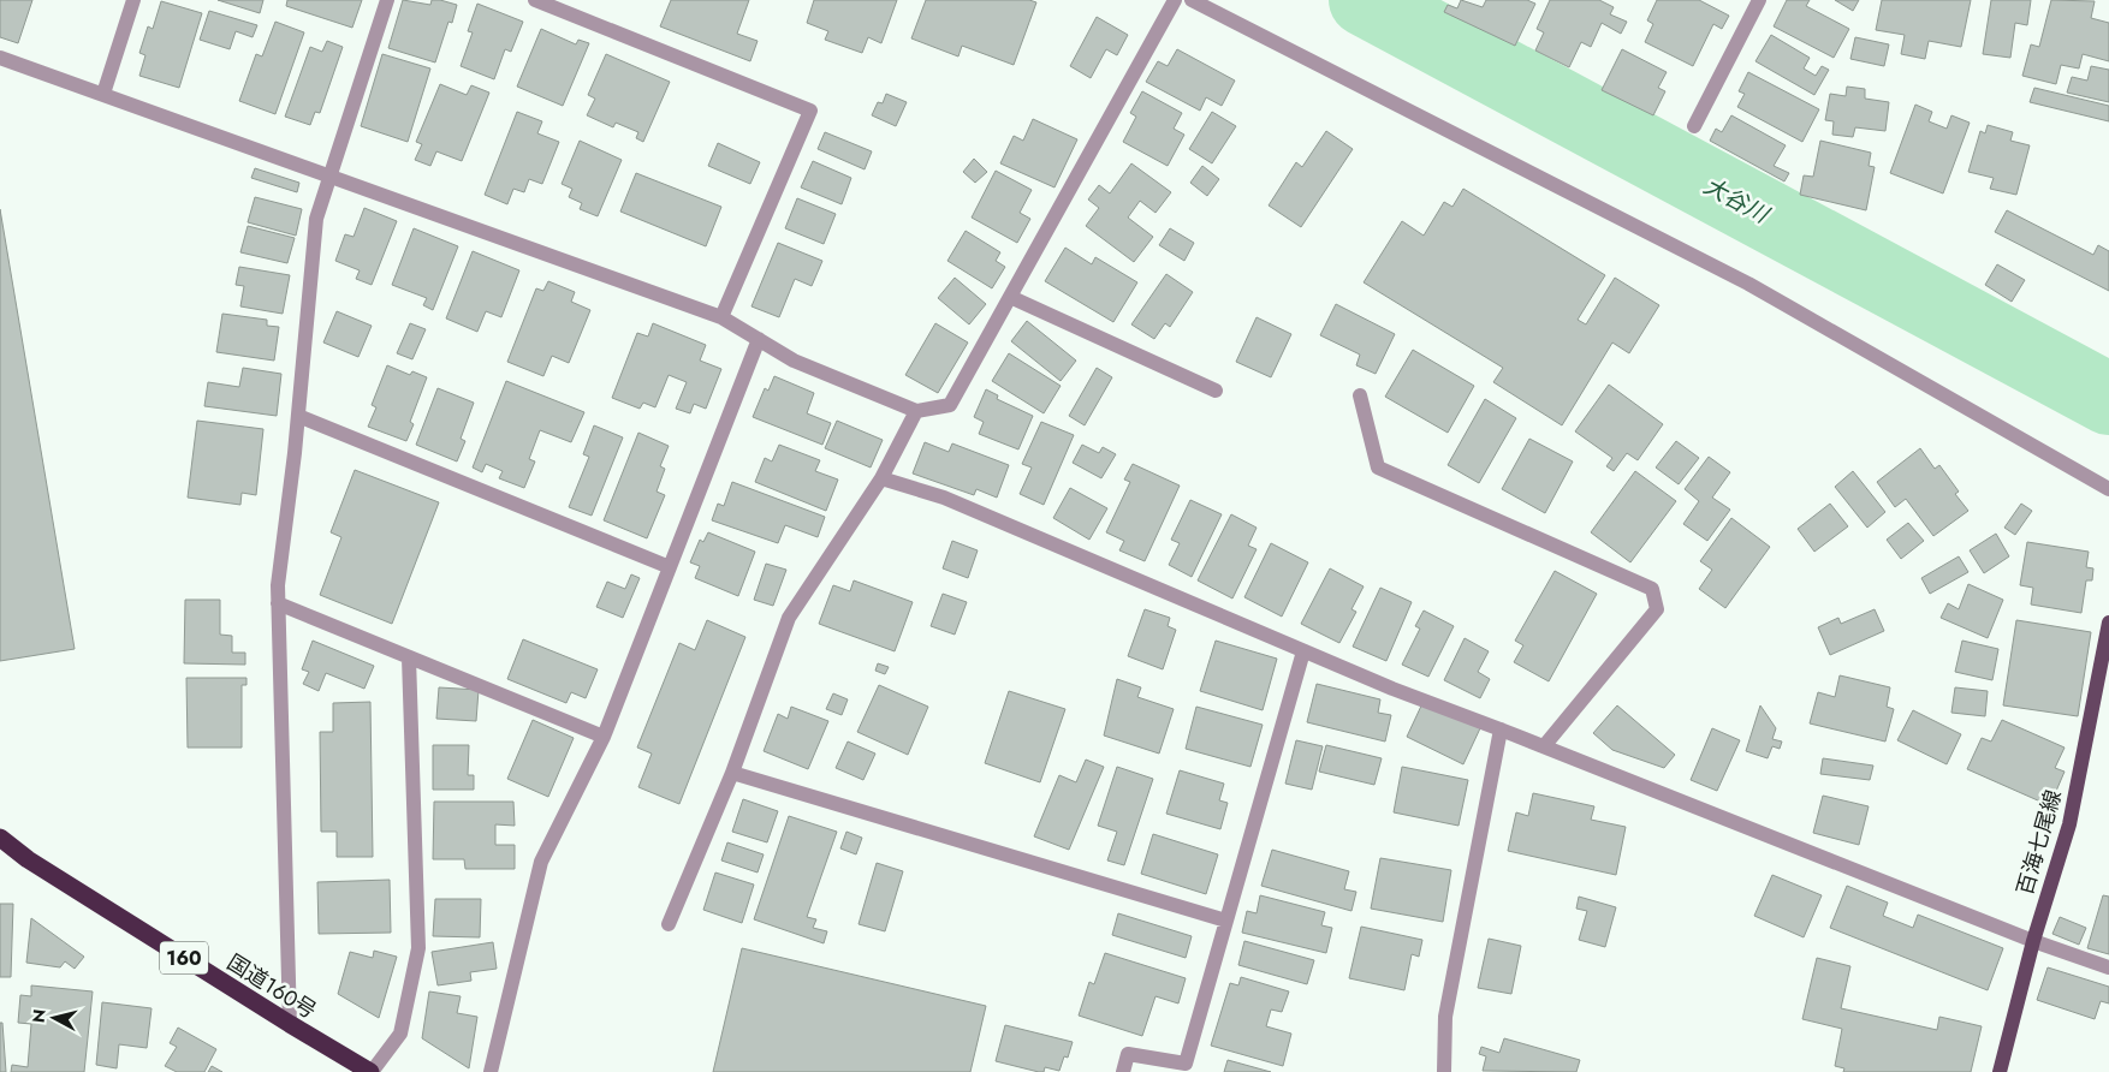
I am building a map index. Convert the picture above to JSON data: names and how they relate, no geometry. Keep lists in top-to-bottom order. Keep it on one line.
{"streets":{"highway":["160","国道160号"],"main road":["百海七尾線"]},"water":["大谷川"],"north":"left"}
